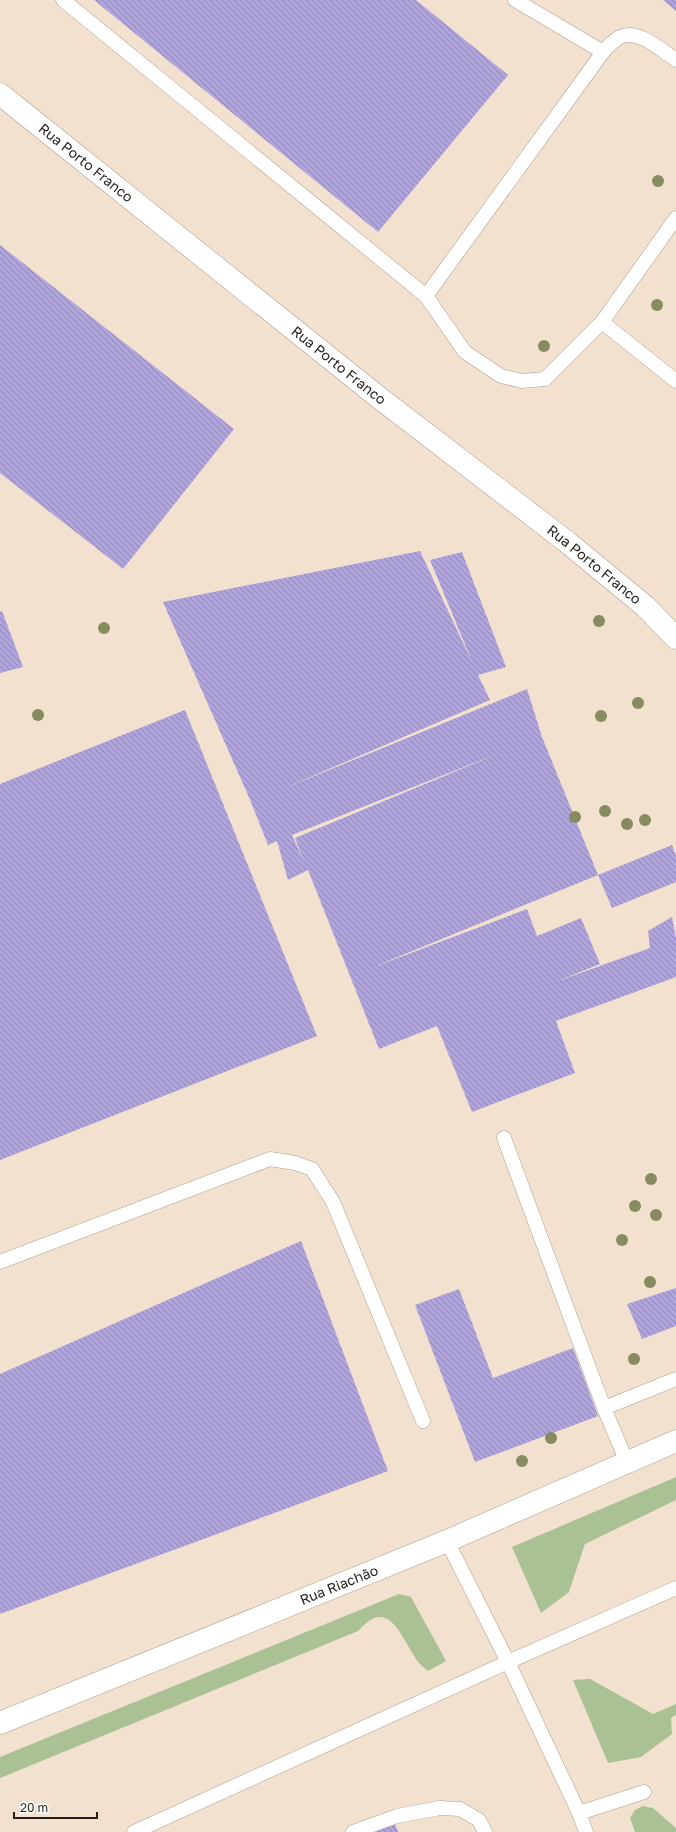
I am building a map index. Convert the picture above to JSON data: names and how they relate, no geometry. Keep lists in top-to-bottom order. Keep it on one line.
{"streets":{"street":["Rua Porto Franco","Rua Riachão"]},"scale_bar":"20 m"}
